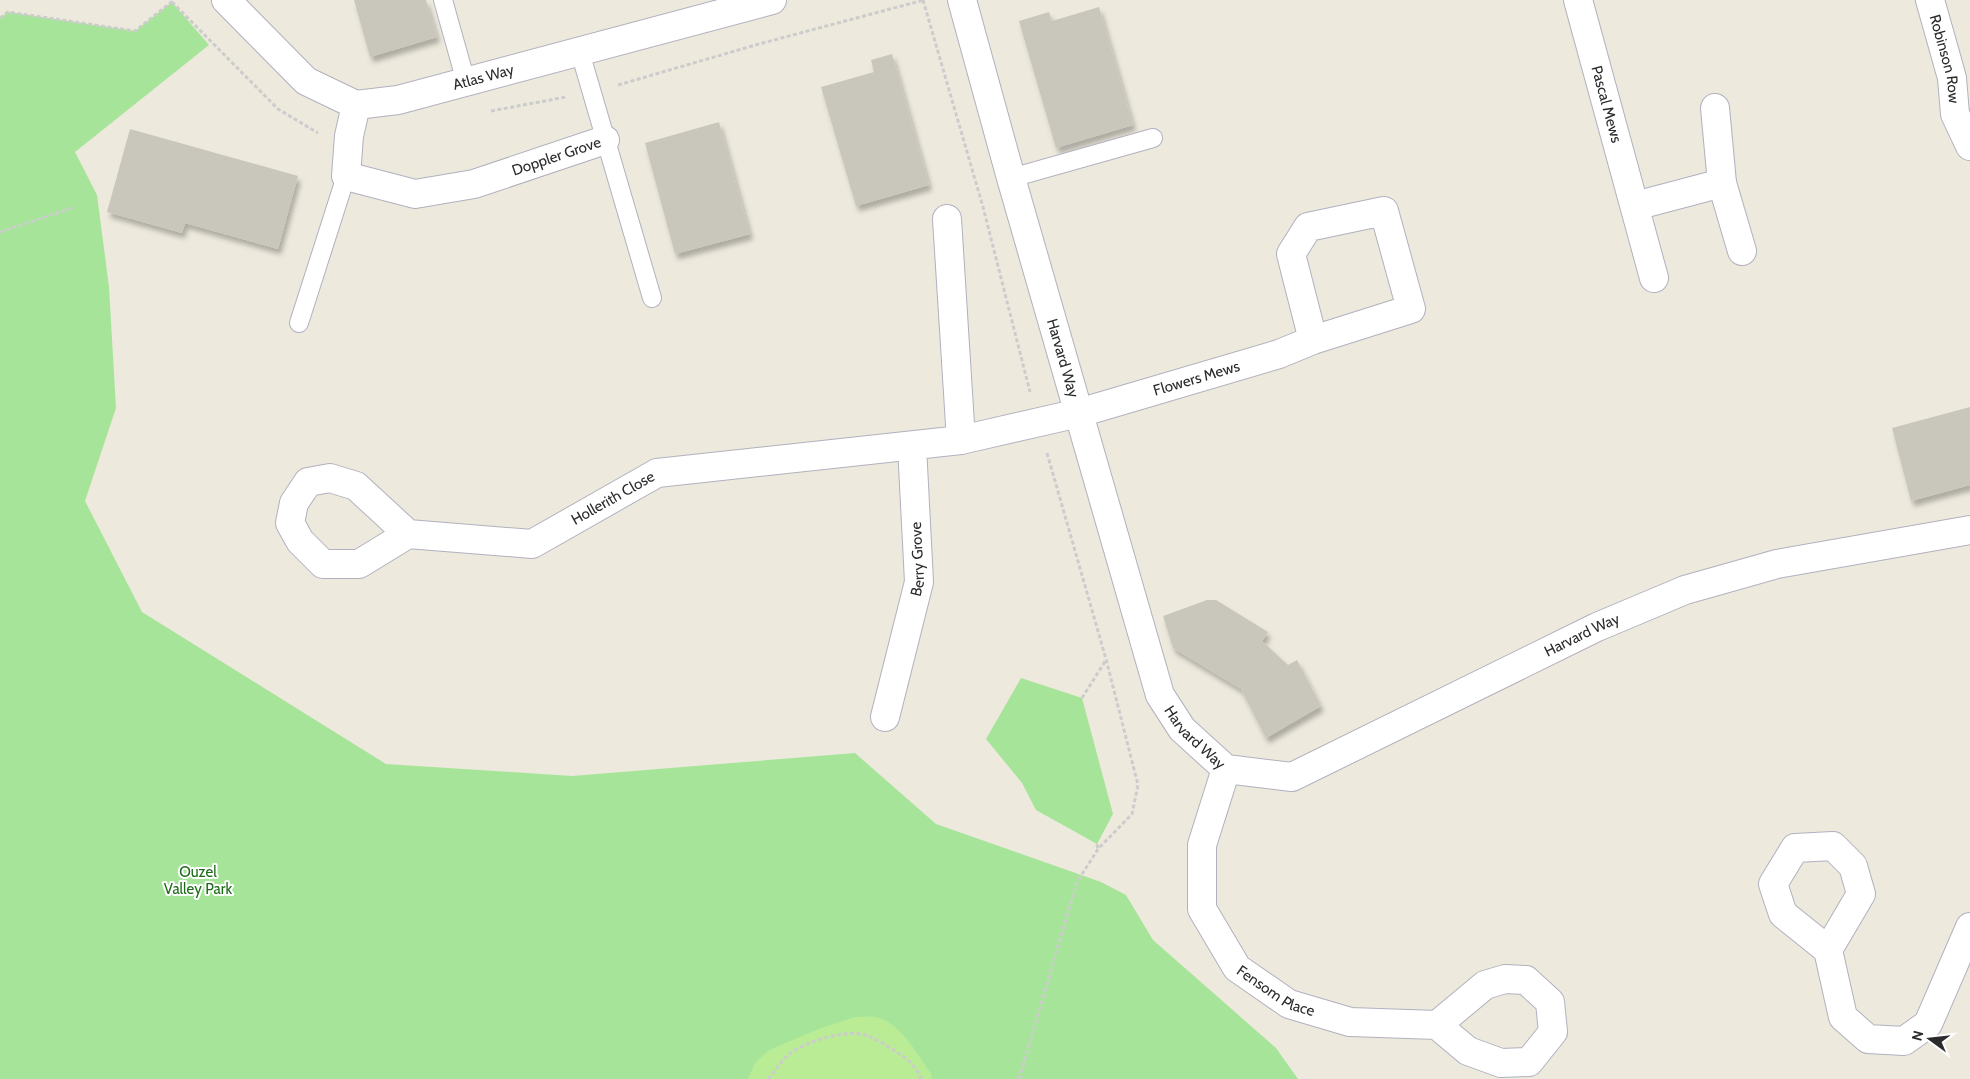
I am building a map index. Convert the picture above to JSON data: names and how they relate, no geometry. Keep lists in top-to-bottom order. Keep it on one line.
{"streets":{"street":["Robinson Row","Atlas Way","Pascal Mews","Doppler Grove","Harvard Way","Flowers Mews","Hollerith Close","Berry Grove","Fensom Place"]},"crossings":[["Harvard Way","Flowers Mews"],["Harvard Way","Fensom Place"],["Hollerith Close","Berry Grove"]],"parks":["Ouzel Valley Park"],"north":"left"}
